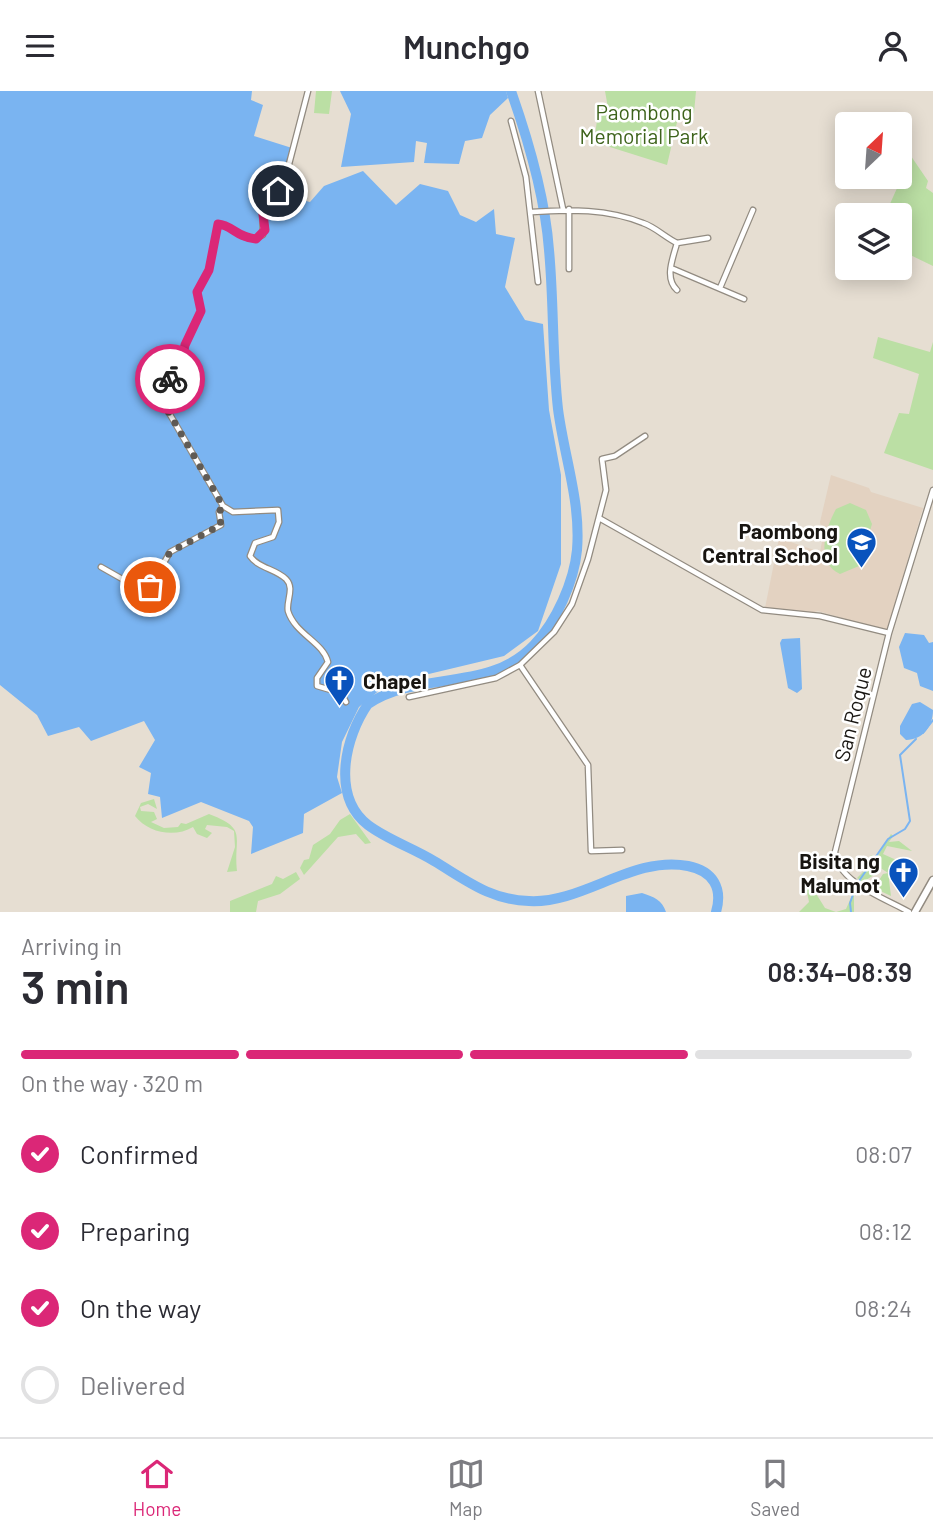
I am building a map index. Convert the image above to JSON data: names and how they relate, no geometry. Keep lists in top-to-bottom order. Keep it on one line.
{"streets":{"street":["San Roque"]},"parks":["Paombong Memorial Park"],"places":{"school or university":["Paombong Central School"],"church":["Chapel","Bisita ng Malumot"]},"north":"top right","page":{"header":"Munchgo","heading":["3 min","Arriving in","08:34–08:39"],"bar":"On the way · 320 m","list":[["Confirmed","08:07"],["Preparing","08:12"],["On the way","08:24"],"Delivered"],"tabs":["Home","Map","Saved"]}}
